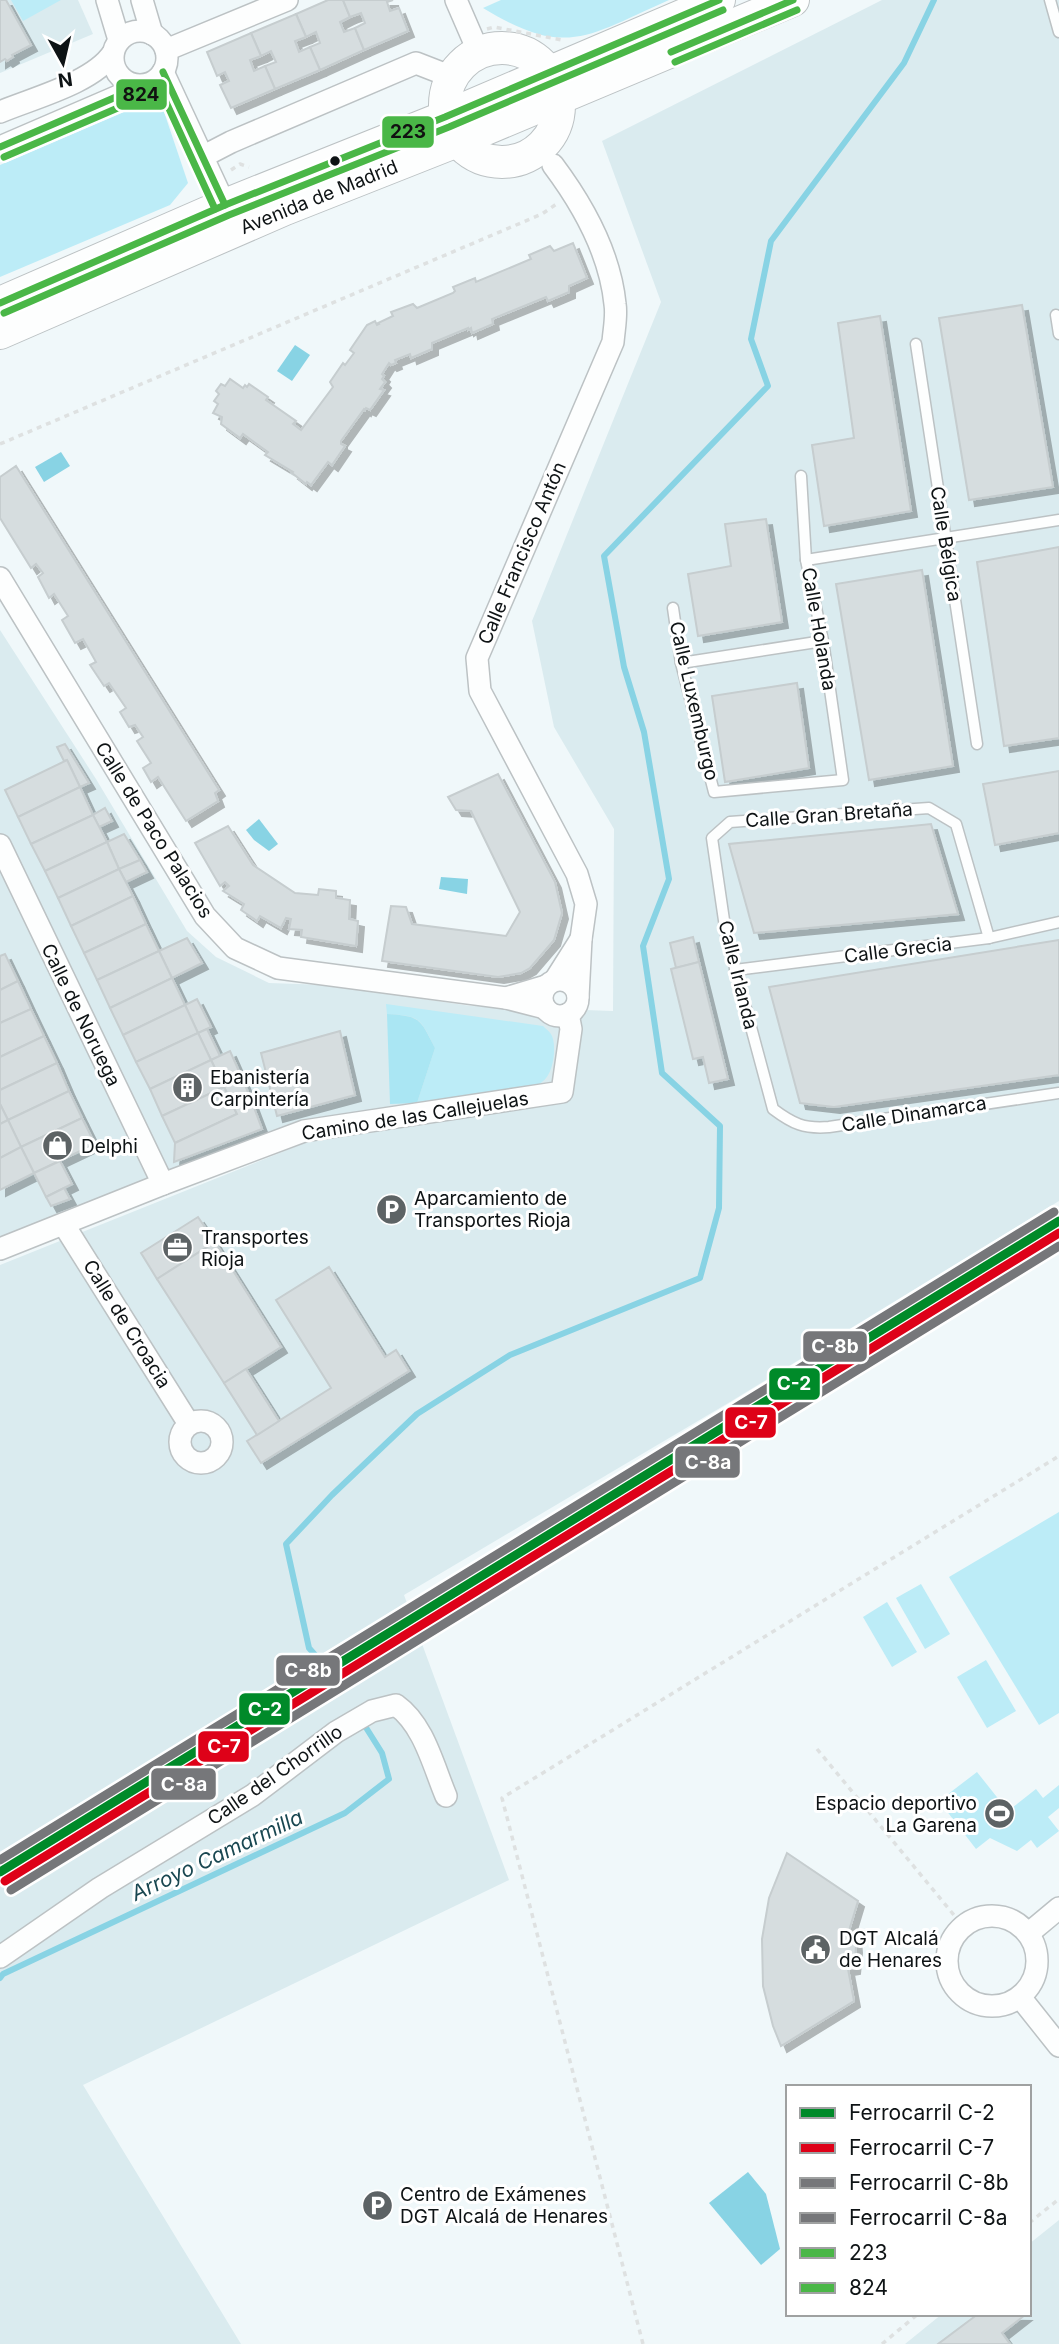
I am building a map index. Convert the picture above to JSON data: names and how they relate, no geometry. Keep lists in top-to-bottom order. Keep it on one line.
{"streets":{"main road":["Avenida de Madrid"],"street":["Calle Francisco Antón","Calle de Paco Palacios","Calle de Noruega","Camino de las Callejuelas","Calle de Croacia","Calle del Chorrillo"],"lane":["Calle Bélgica","Calle Holanda","Calle Luxemburgo","Calle Gran Bretaña","Calle Grecia","Calle Irlanda","Calle Dinamarca"]},"crossings":[["Calle Francisco Antón","Calle de Paco Palacios"],["Calle Francisco Antón","Camino de las Callejuelas"],["Calle Holanda","Calle Luxemburgo"],["Calle Gran Bretaña","Calle Grecia"],["Calle Gran Bretaña","Calle Irlanda"],["Calle de Paco Palacios","Camino de las Callejuelas"],["Calle Grecia","Calle Irlanda"],["Calle Irlanda","Calle Dinamarca"],["Calle de Noruega","Camino de las Callejuelas"],["Camino de las Callejuelas","Calle de Croacia"]],"water":["Arroyo Camarmilla"],"places":{"building":["Ebanistería Carpintería"],"shop":["Delphi"],"parking":["Aparcamiento de Transportes Rioja","Centro de Exámenes DGT Alcalá de Henares"],"office":["Transportes Rioja"],"sports":["Espacio deportivo La Garena"],"public building":["DGT Alcalá de Henares"]},"lines":["transit line 223","transit line 824","rail line C-8b","rail line C-2","rail line C-7","rail line C-8a"],"legend":["Ferrocarril C-2","Ferrocarril C-7","Ferrocarril C-8b","Ferrocarril C-8a","223","824"],"north":"bottom"}
